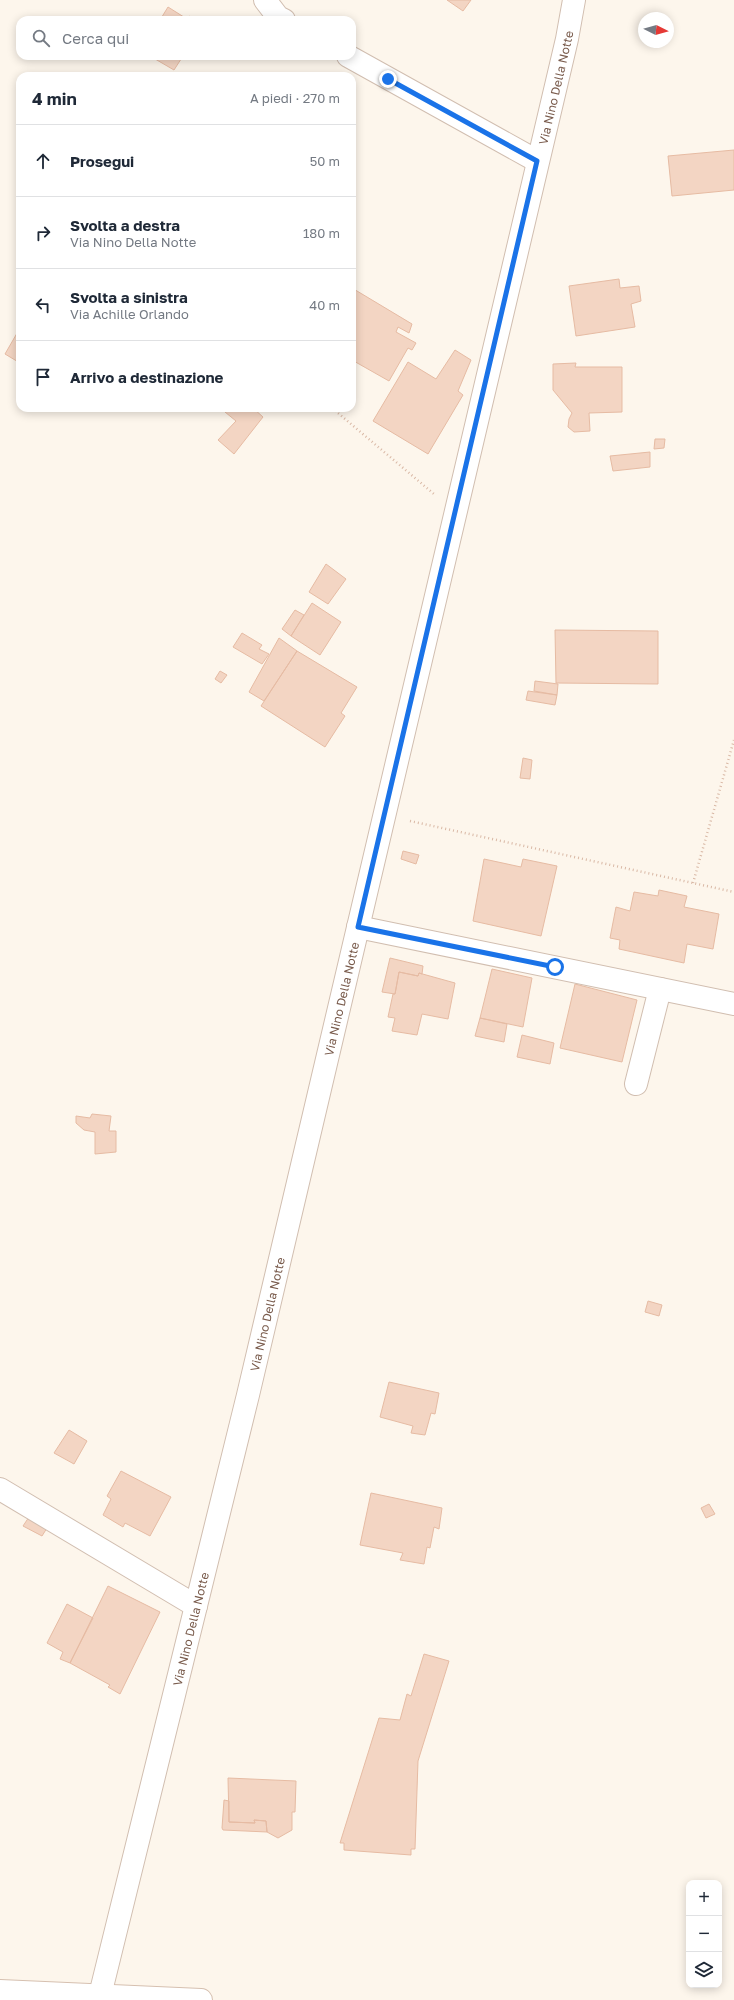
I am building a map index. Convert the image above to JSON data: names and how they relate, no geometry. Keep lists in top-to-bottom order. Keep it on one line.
{"streets":{"street":["Via Nino Della Notte"]},"north":"right","page":{"search":"Cerca qui","heading":["4 min","A piedi · 270 m"],"list":[["Prosegui","50 m"],["Svolta a destra","Via Nino Della Notte","180 m"],["Svolta a sinistra","Via Achille Orlando","40 m"],"Arrivo a destinazione"],"map_buttons":["+","−"]}}
